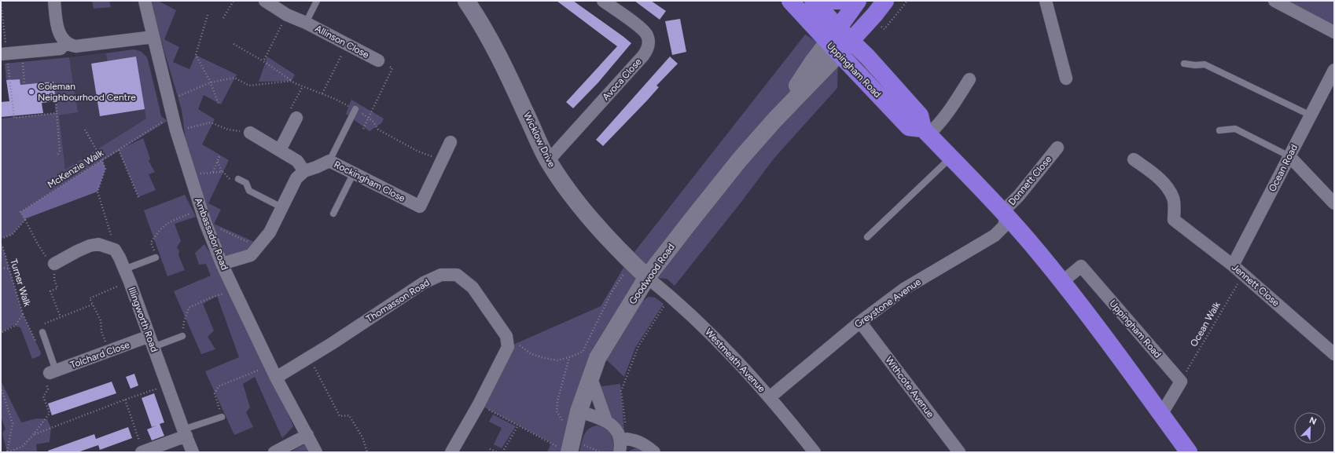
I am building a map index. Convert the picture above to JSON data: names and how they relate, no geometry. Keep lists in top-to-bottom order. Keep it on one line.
{"streets":{"highway":["Uppingham Road"],"street":["Allinson Close","Avoca Close","Wicklow Drive","Ocean Road","Donnett Close","Rockingham Close","Ambassador Road","Goodwood Road","Jennett Close","Thomasson Road","Greystone Avenue","Illingworth Road","Tolchard Close","Westmeath Avenue","Withcote Avenue"],"path":["McKenzie Walk","Turner Walk","Ocean Walk"]},"crossings":[["Uppingham Road","Donnett Close"],["Uppingham Road","Goodwood Road"],["Uppingham Road","Greystone Avenue"],["Uppingham Road","Ocean Walk"],["Avoca Close","Wicklow Drive"],["Wicklow Drive","Goodwood Road"],["Wicklow Drive","Westmeath Avenue"],["Ocean Road","Jennett Close"],["McKenzie Walk","Ambassador Road"],["Donnett Close","Greystone Avenue"],["Rockingham Close","Ambassador Road"],["Ambassador Road","Thomasson Road"],["Goodwood Road","Westmeath Avenue"],["Jennett Close","Ocean Walk"],["Greystone Avenue","Westmeath Avenue"],["Greystone Avenue","Withcote Avenue"],["Illingworth Road","Tolchard Close"]],"places":["Coleman Neighbourhood Centre"],"north":"top right"}
